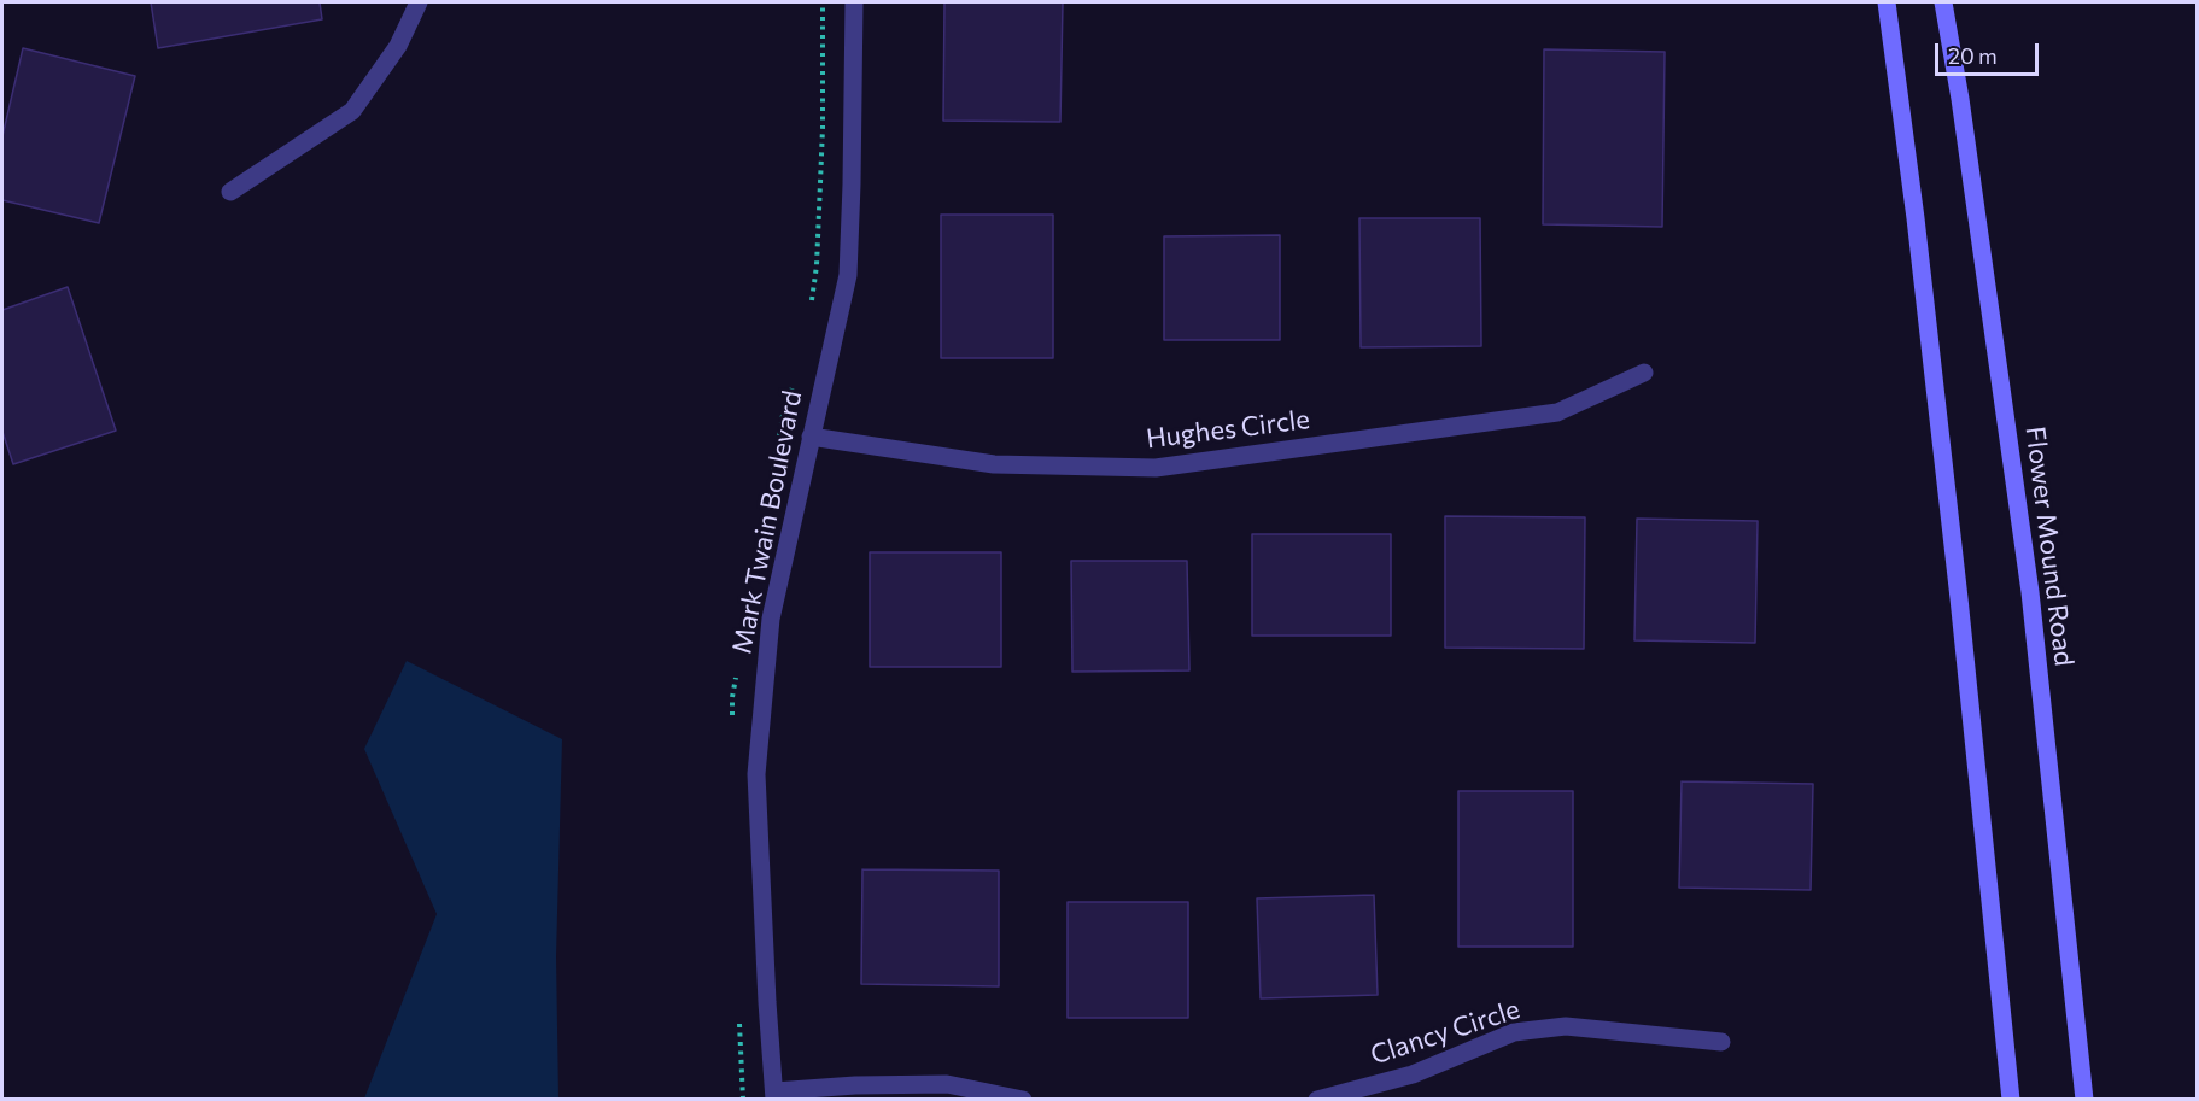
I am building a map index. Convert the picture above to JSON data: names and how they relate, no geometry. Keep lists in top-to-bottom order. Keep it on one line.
{"streets":{"main road":["Flower Mound Road"],"street":["Hughes Circle","Mark Twain Boulevard","Clancy Circle"]},"crossings":[["Hughes Circle","Mark Twain Boulevard"]],"scale_bar":"20 m"}
